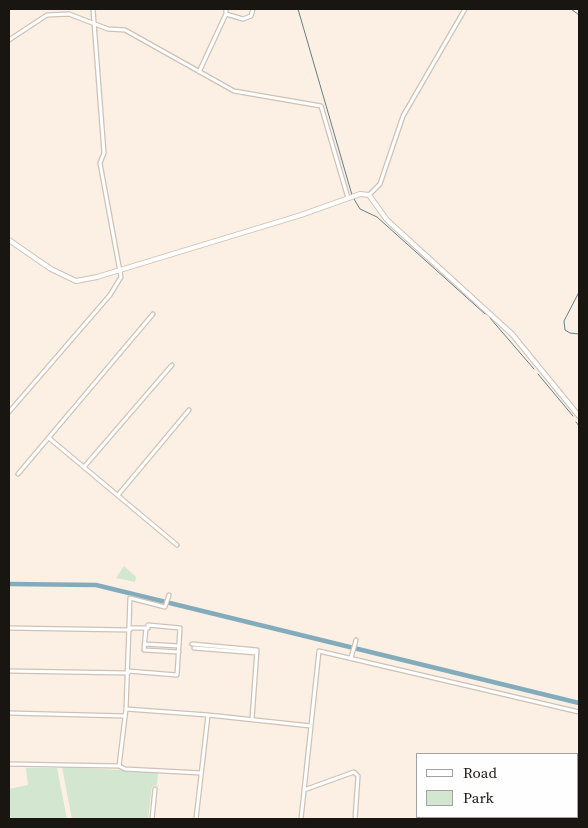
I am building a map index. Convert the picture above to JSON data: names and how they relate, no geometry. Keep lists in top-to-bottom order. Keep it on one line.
{"legend":["Road","Park"]}
